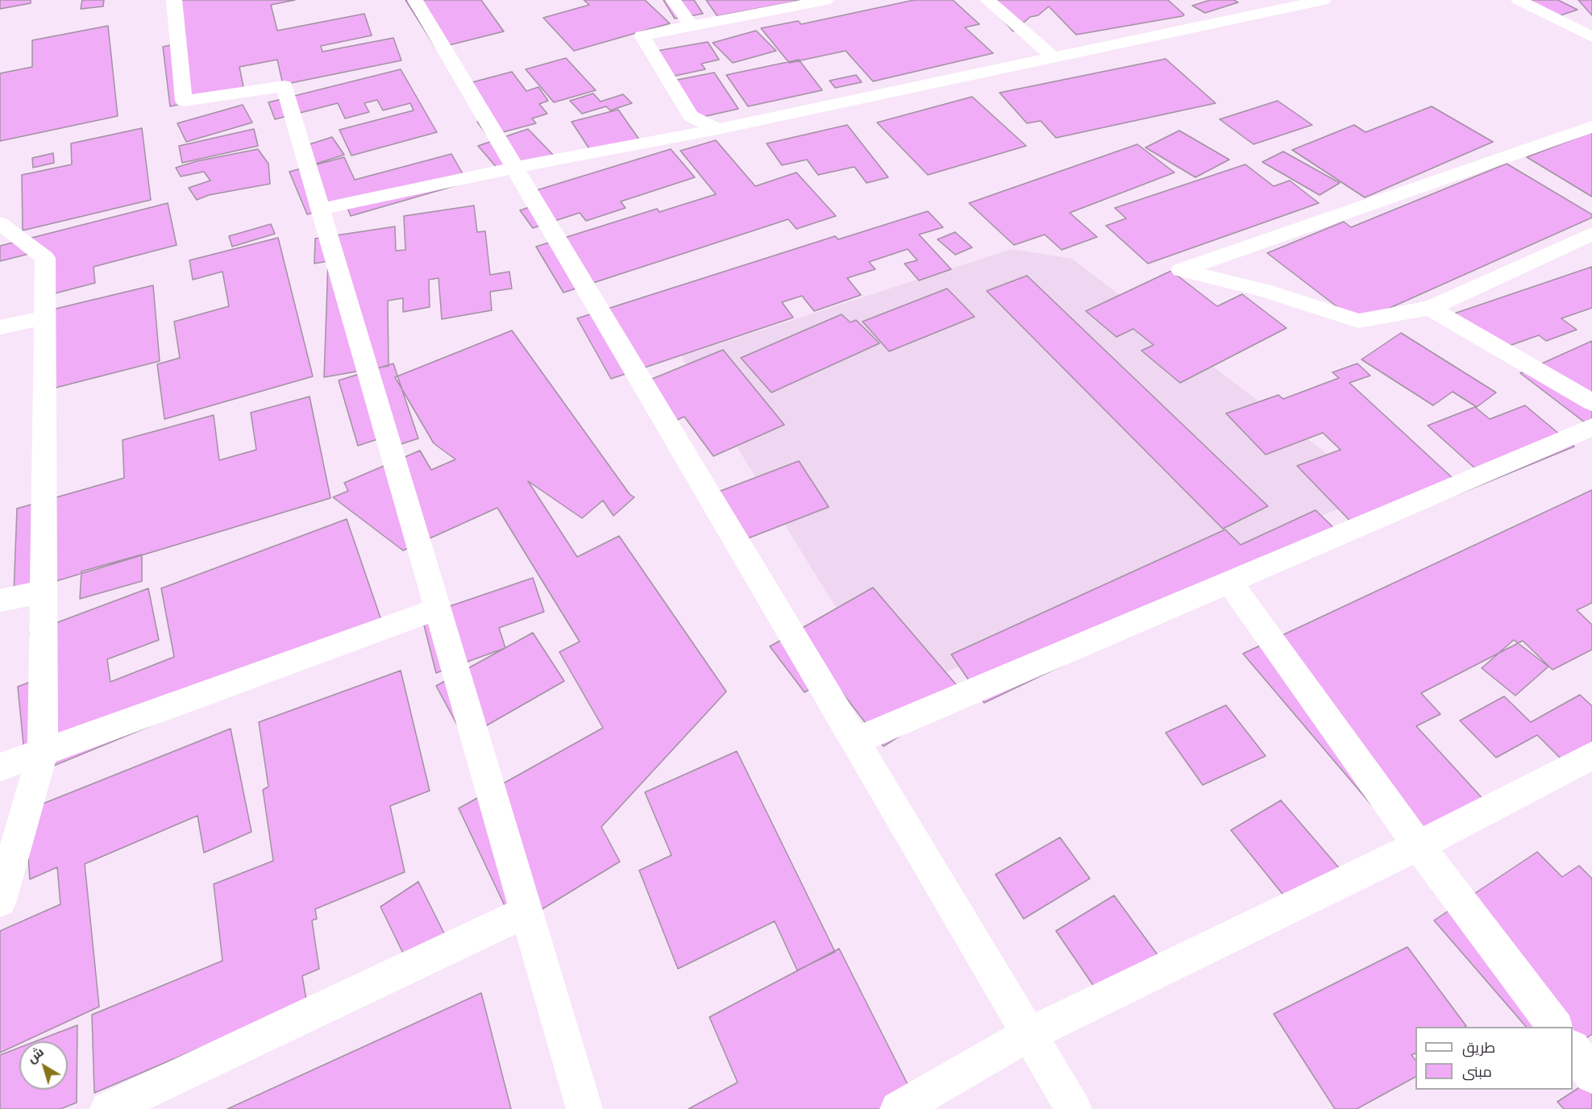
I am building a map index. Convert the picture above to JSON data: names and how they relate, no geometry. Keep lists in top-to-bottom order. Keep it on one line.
{"legend":["طريق","مبنى"],"north":"top left"}
